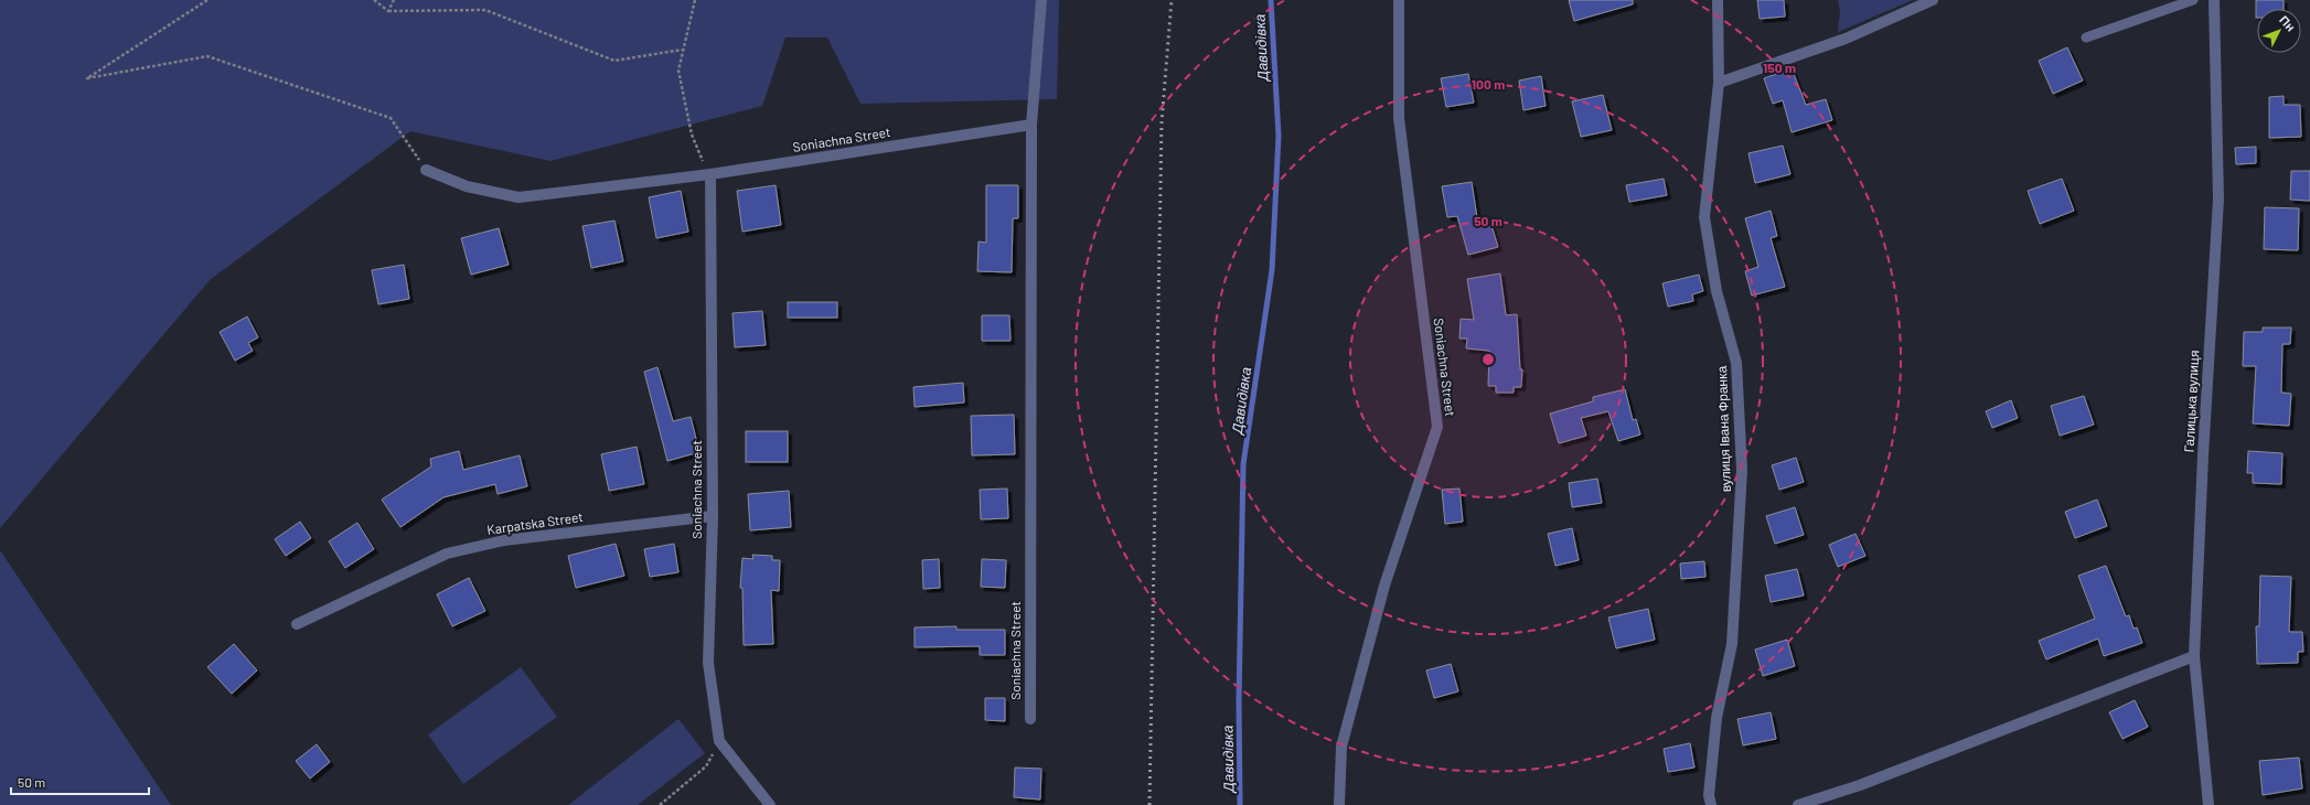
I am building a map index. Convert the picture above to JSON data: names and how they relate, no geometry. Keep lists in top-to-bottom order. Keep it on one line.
{"streets":{"street":["Soniachna Street","Галицька вулиця","вулиця Івана Франка","Karpatska Street"]},"crossings":[["Soniachna Street","Karpatska Street"]],"water":["Давидівка"],"scale_bar":"50 m","north":"top right","rings":["150 m","100 m","50 m"]}
